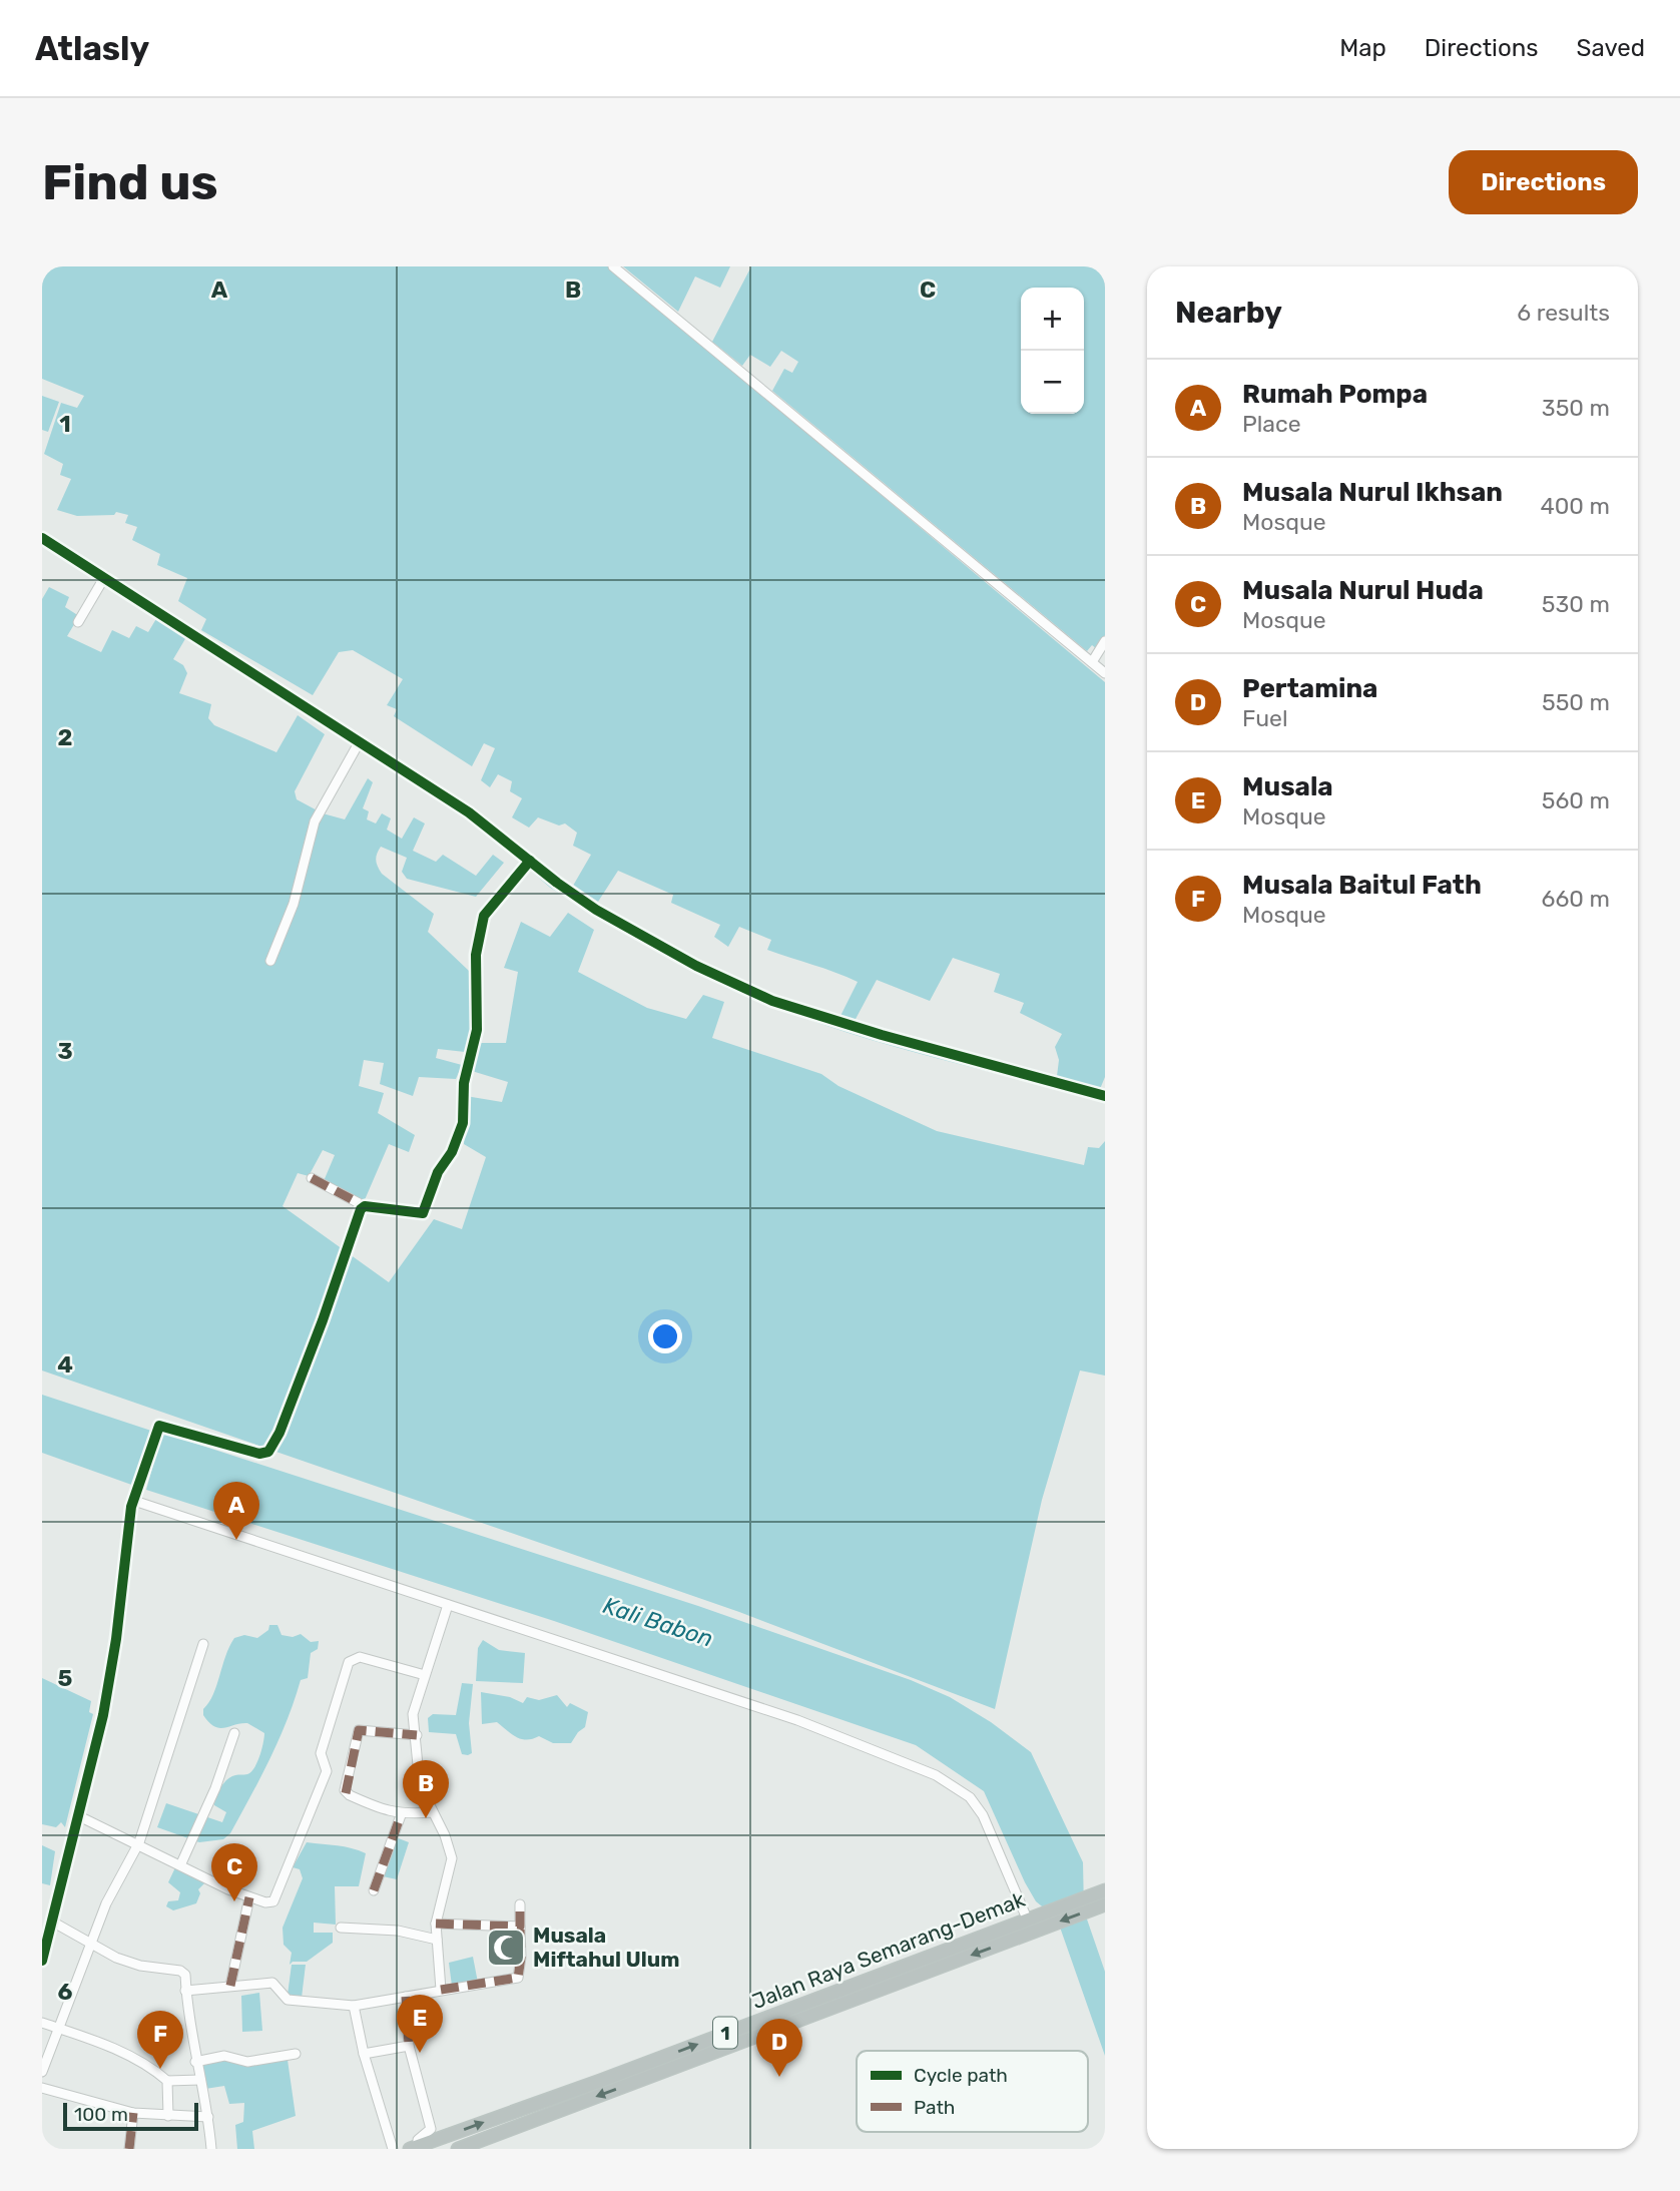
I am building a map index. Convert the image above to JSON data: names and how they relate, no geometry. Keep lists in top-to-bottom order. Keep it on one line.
{"streets":{"highway":["Jalan Raya Semarang-Demak","1"]},"water":["Kali Babon"],"places":{"mosque":["Musala Miftahul Ulum"]},"legend":["Cycle path","Path"],"scale_bar":"100 m","page":{"header":"Atlasly","nav":["Map","Directions","Saved"],"buttons":"Directions","title":"Find us","heading":["Nearby","6 results"],"map_buttons":["+","−"],"list":[{"mark":"A","name":"Rumah Pompa","note":"Place","value":"350 m"},{"mark":"B","name":"Musala Nurul Ikhsan","note":"Mosque","value":"400 m"},{"mark":"C","name":"Musala Nurul Huda","note":"Mosque","value":"530 m"},{"mark":"D","name":"Pertamina","note":"Fuel","value":"550 m"},{"mark":"E","name":"Musala","note":"Mosque","value":"560 m"},{"mark":"F","name":"Musala Baitul Fath","note":"Mosque","value":"660 m"}],"pins":["A","B","C","E","F","D"],"scale":"100 m"},"grid":{"columns":["A","B","C"],"rows":["1","2","3","4","5","6"]}}
